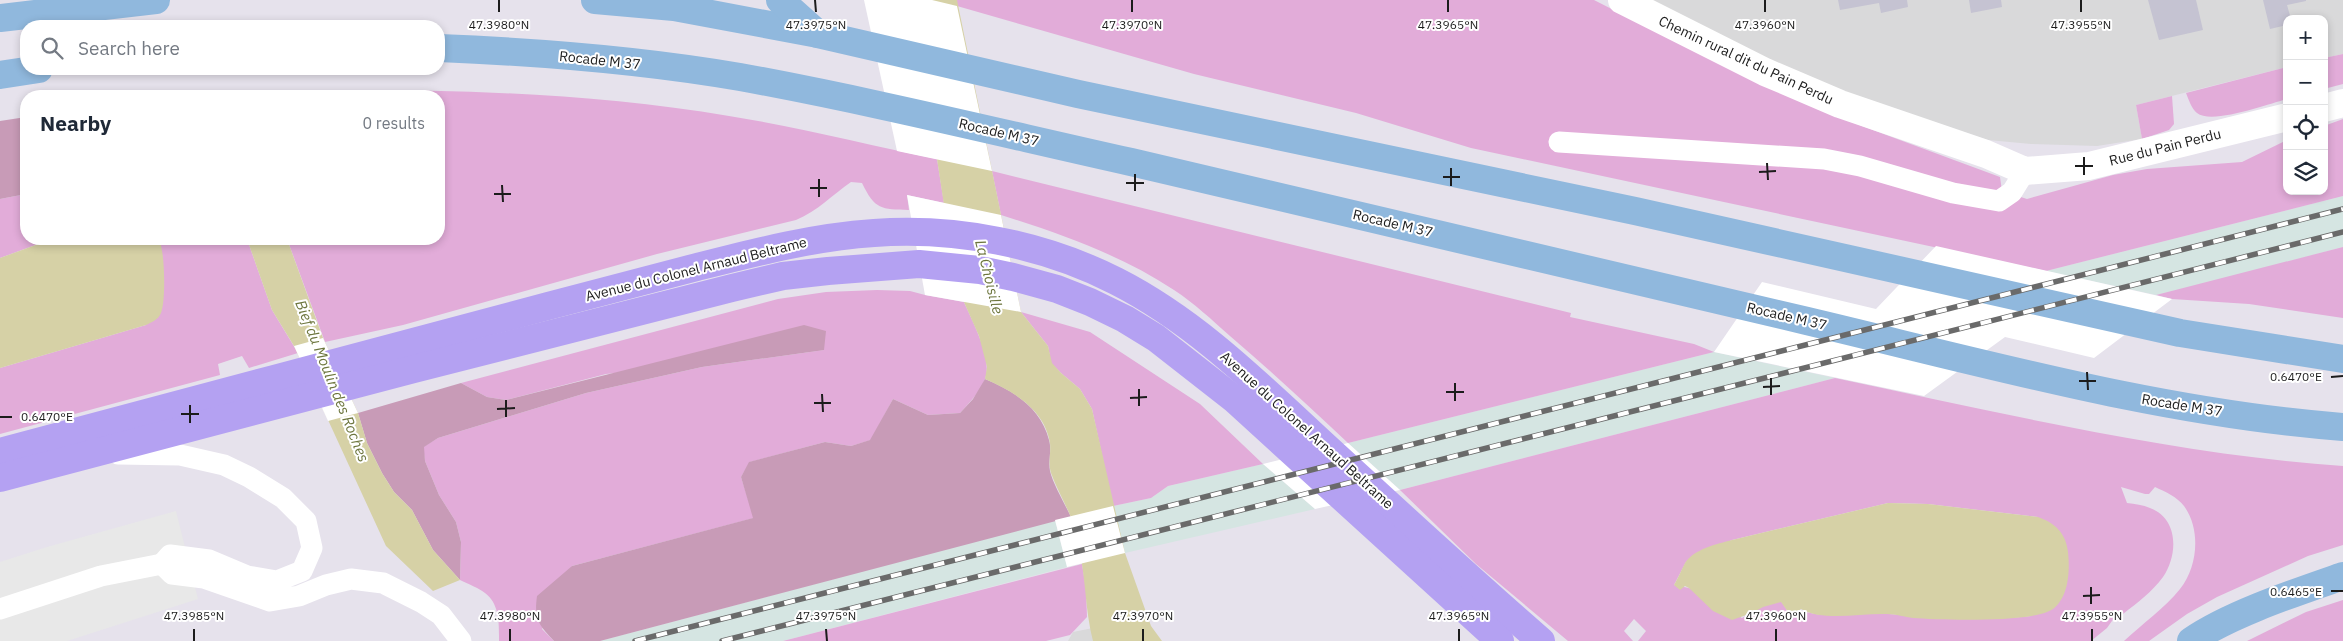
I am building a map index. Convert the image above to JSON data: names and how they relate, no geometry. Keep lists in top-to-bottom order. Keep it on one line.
{"streets":{"highway":["Rocade M 37"],"main road":["Avenue du Colonel Arnaud Beltrame"],"street":["Chemin rural dit du Pain Perdu","Rue du Pain Perdu"]},"crossings":[["Chemin rural dit du Pain Perdu","Rue du Pain Perdu"]],"water":["La Choisille","Bief du Moulin des Roches"],"page":{"map_buttons":["+","−"],"search":"Search here","heading":["Nearby","0 results"]},"coordinates":["47.3980°N","47.3975°N","47.3970°N","47.3965°N","47.3960°N","47.3955°N","0.6470°E","0.6465°E","47.3985°N"]}
